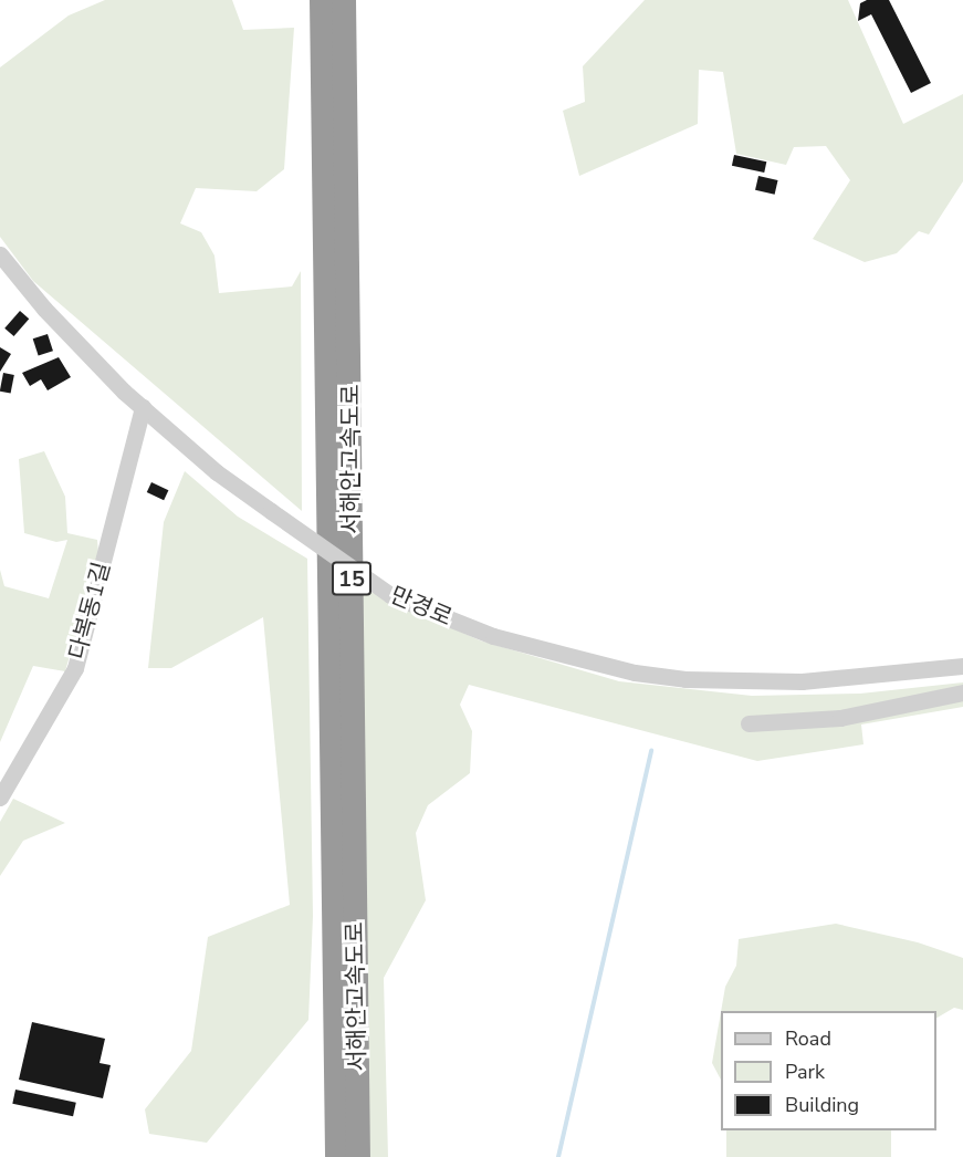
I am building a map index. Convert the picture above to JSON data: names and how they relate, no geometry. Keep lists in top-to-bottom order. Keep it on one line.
{"streets":{"highway":["서해안고속도로","15"],"street":["만경로","다복동1길"]},"crossings":[["만경로","다복동1길"]],"legend":["Road","Park","Building"]}
